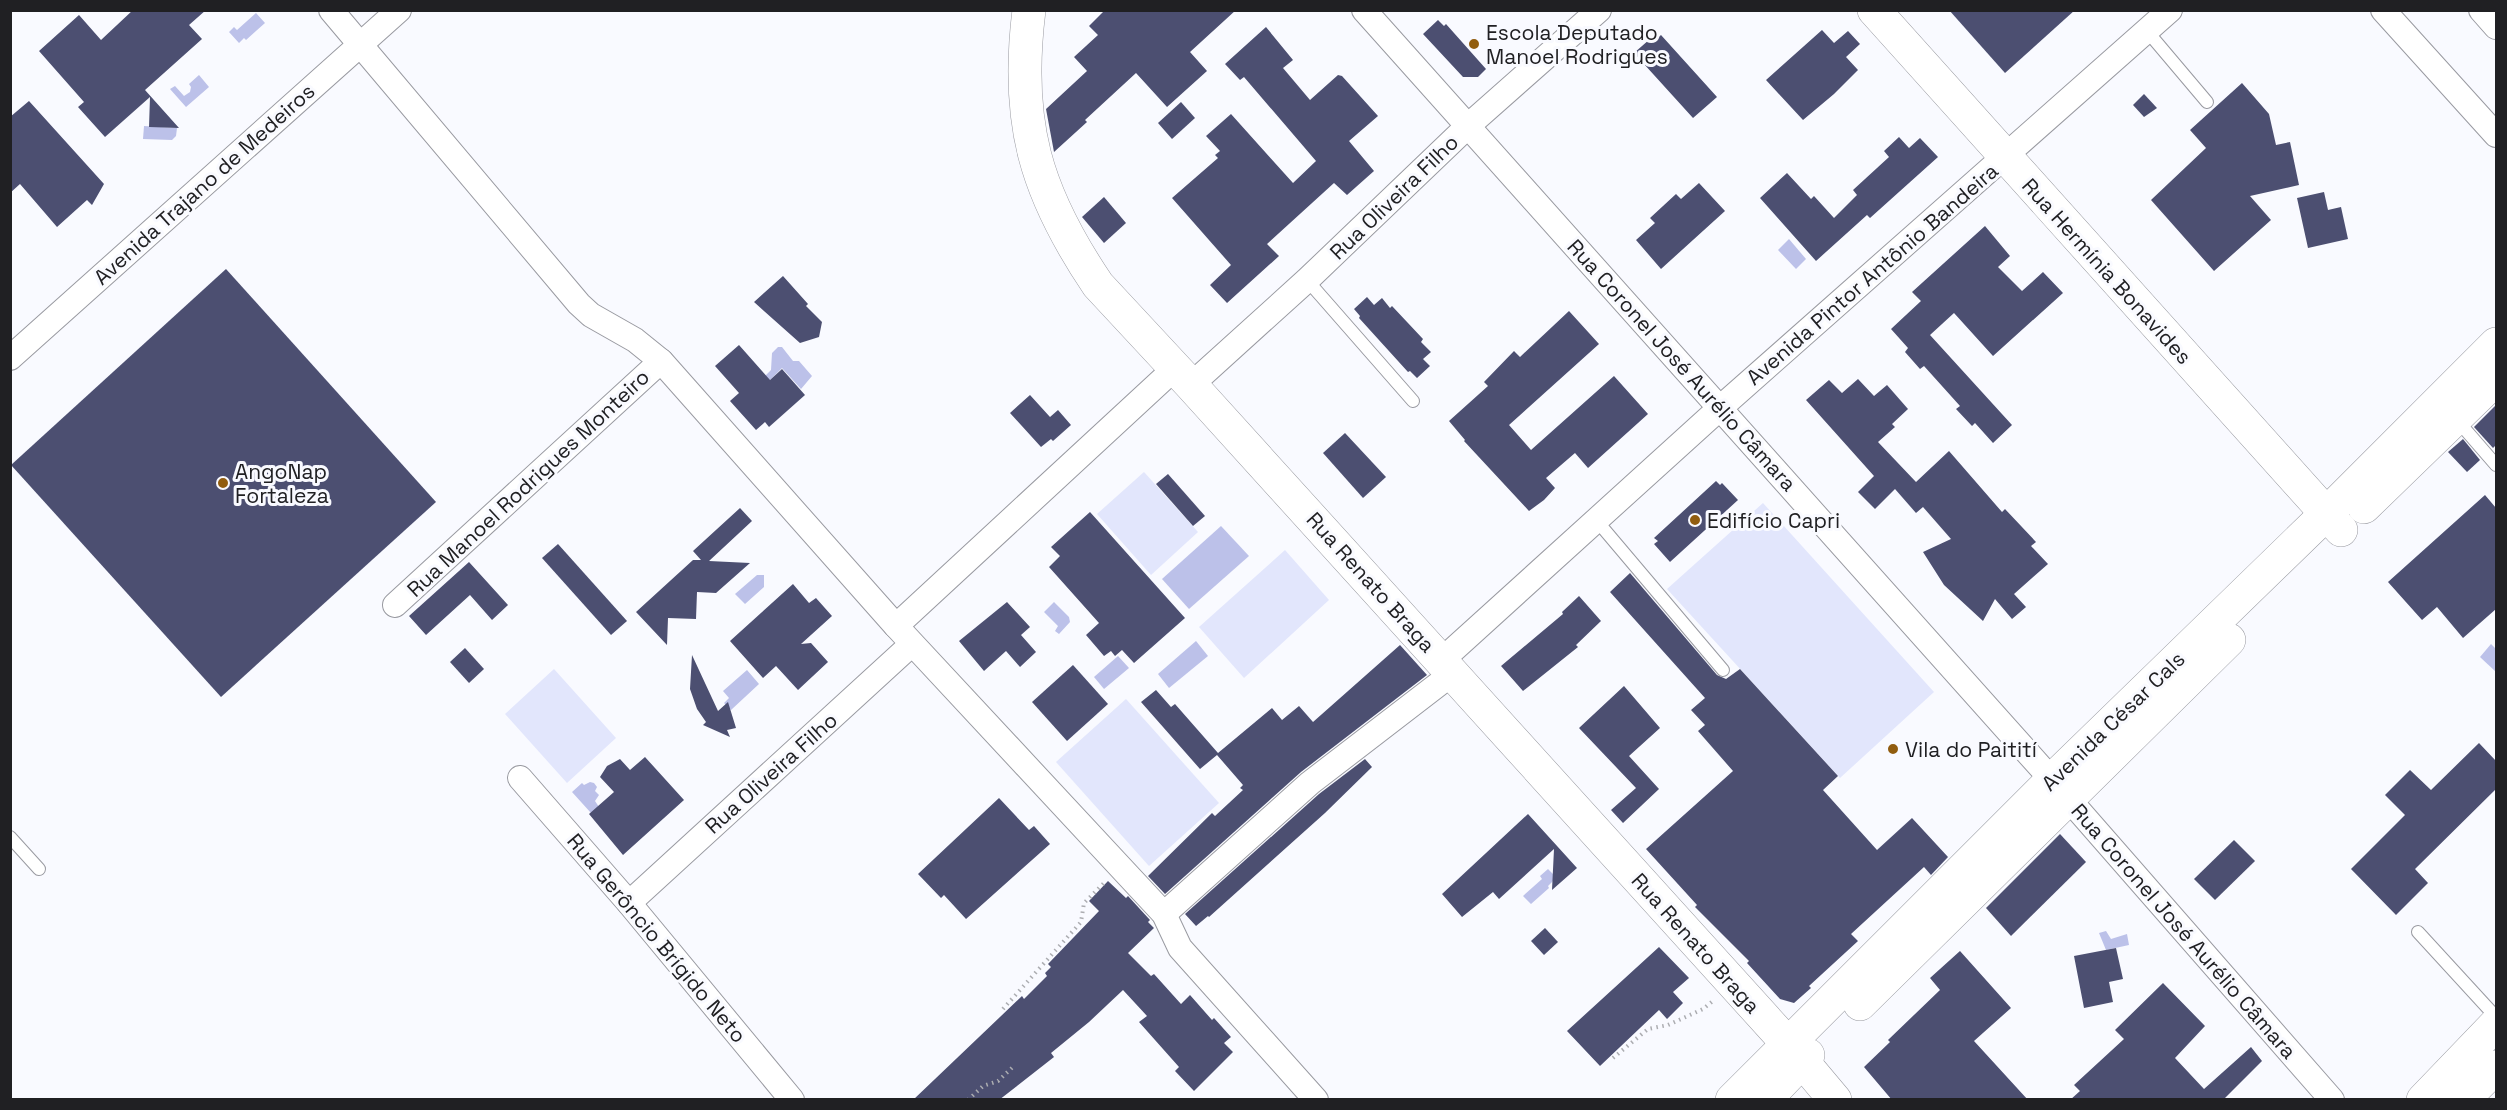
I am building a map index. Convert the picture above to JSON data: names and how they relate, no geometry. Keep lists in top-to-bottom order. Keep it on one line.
{"streets":{"main road":["Rua Hermínia Bonavides","Rua Renato Braga","Avenida César Cals"],"street":["Avenida Trajano de Medeiros","Rua Oliveira Filho","Avenida Pintor Antônio Bandeira","Rua Coronel José Aurélio Câmara","Rua Manoel Rodrigues Monteiro","Rua Gerôncio Brígido Neto"]},"crossings":[["Rua Oliveira Filho","Rua Coronel José Aurélio Câmara"],["Rua Oliveira Filho","Rua Renato Braga"],["Rua Oliveira Filho","Rua Gerôncio Brígido Neto"],["Rua Hermínia Bonavides","Avenida Pintor Antônio Bandeira"],["Rua Hermínia Bonavides","Avenida César Cals"],["Avenida Pintor Antônio Bandeira","Rua Coronel José Aurélio Câmara"],["Avenida Pintor Antônio Bandeira","Rua Renato Braga"],["Rua Coronel José Aurélio Câmara","Avenida César Cals"],["Rua Renato Braga","Avenida César Cals"]],"places":["Escola Deputado Manoel Rodrigues","AngoNap Fortaleza","Edifício Capri","Vila do Paitití"]}
